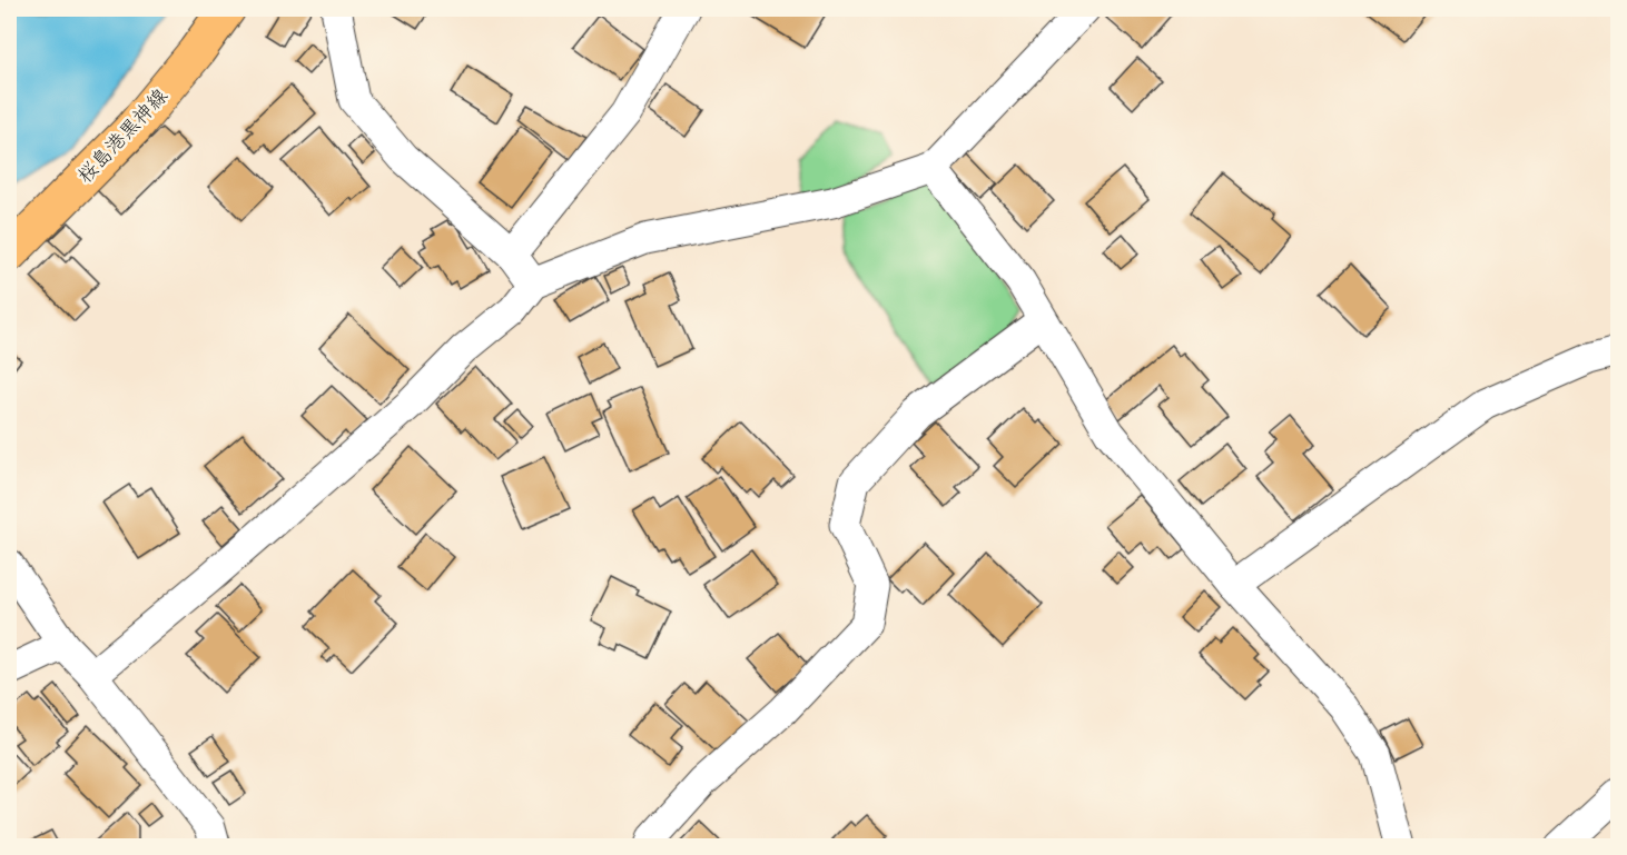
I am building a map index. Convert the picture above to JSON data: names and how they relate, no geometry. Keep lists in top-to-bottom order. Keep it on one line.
{"streets":{"main road":["桜島港黒神線"]}}
